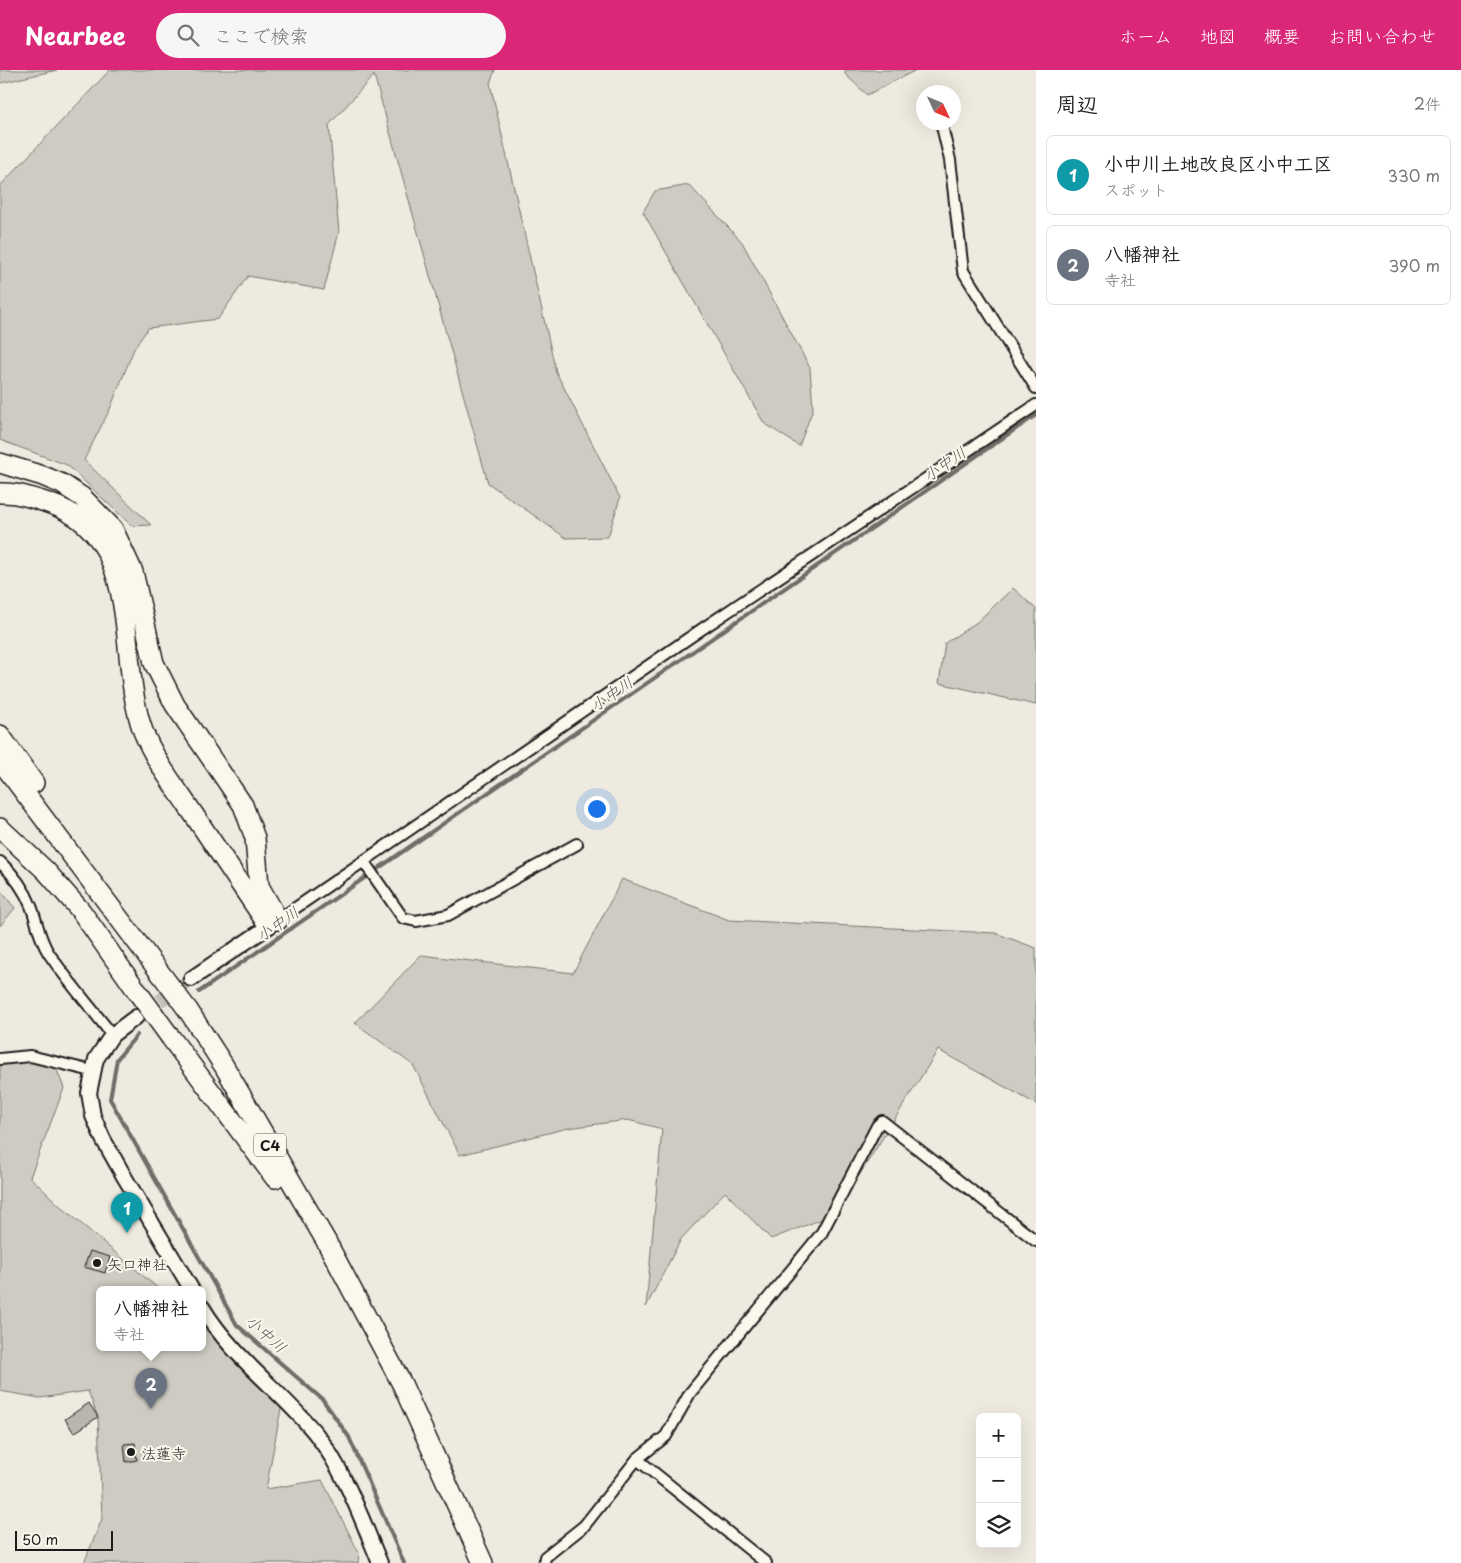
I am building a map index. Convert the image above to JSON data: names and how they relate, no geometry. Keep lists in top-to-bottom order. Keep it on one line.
{"streets":{"highway":["C4"]},"water":["小中川"],"places":["矢口神社","法蓮寺"],"scale_bar":"50 m","north":"bottom right","page":{"header":"Nearbee","search":"ここで検索","nav":["ホーム","地図","概要","お問い合わせ"],"heading":["周辺","2件"],"list":[{"mark":"1","name":"小中川土地改良区小中工区","note":"スポット","value":"330 m"},{"mark":"2","name":"八幡神社","note":"寺社","value":"390 m"}],"pins":["1","2"],"popup":["八幡神社","寺社"],"map_buttons":["+","−"],"scale":"50 m"}}
